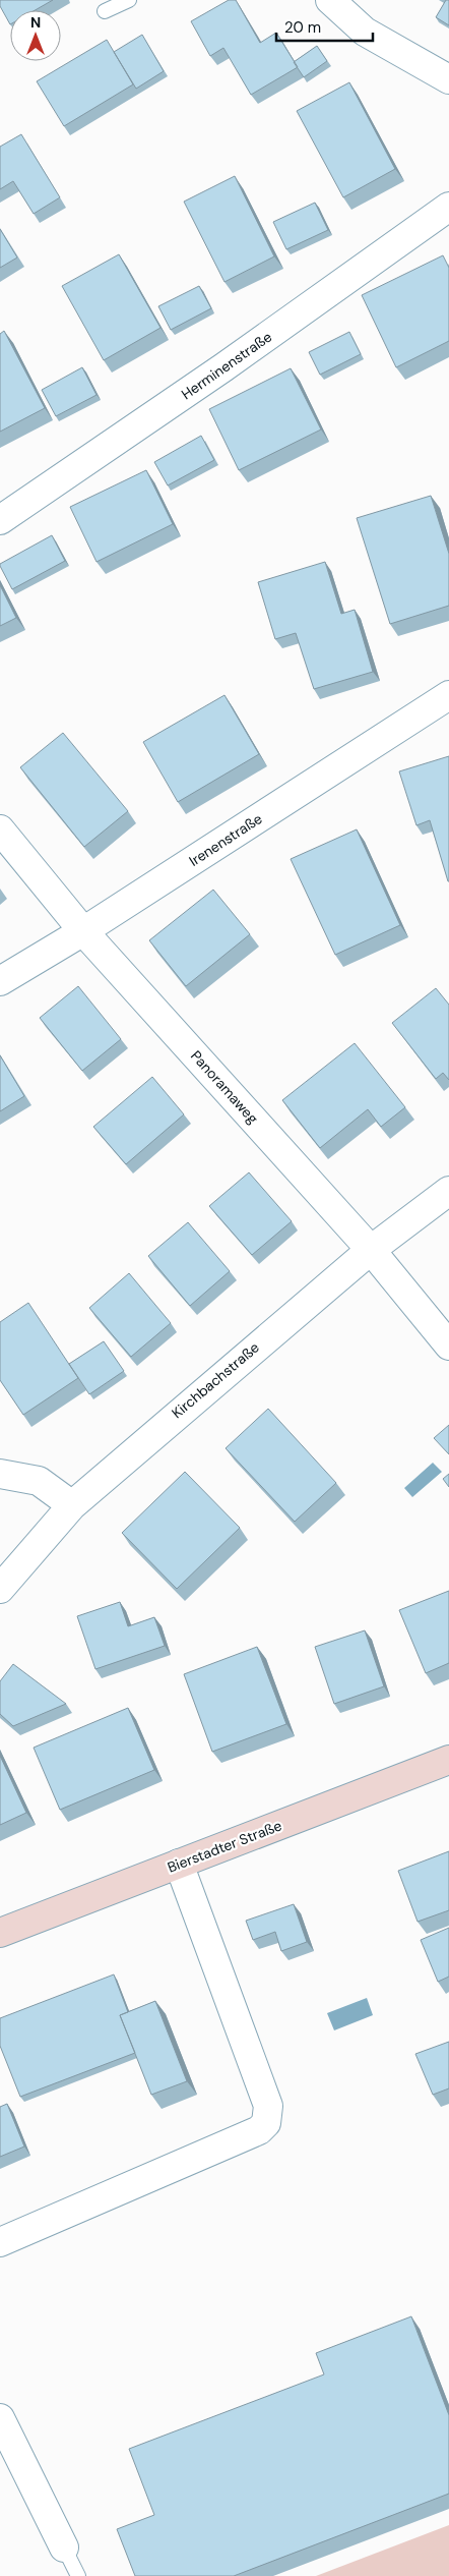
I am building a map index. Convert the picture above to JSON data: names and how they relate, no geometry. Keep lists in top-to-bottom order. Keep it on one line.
{"streets":{"main road":["Bierstadter Straße"],"street":["Herminenstraße","Irenenstraße","Panoramaweg","Kirchbachstraße"]},"crossings":[["Irenenstraße","Panoramaweg"],["Panoramaweg","Kirchbachstraße"]],"scale_bar":"20 m","north":"top"}
